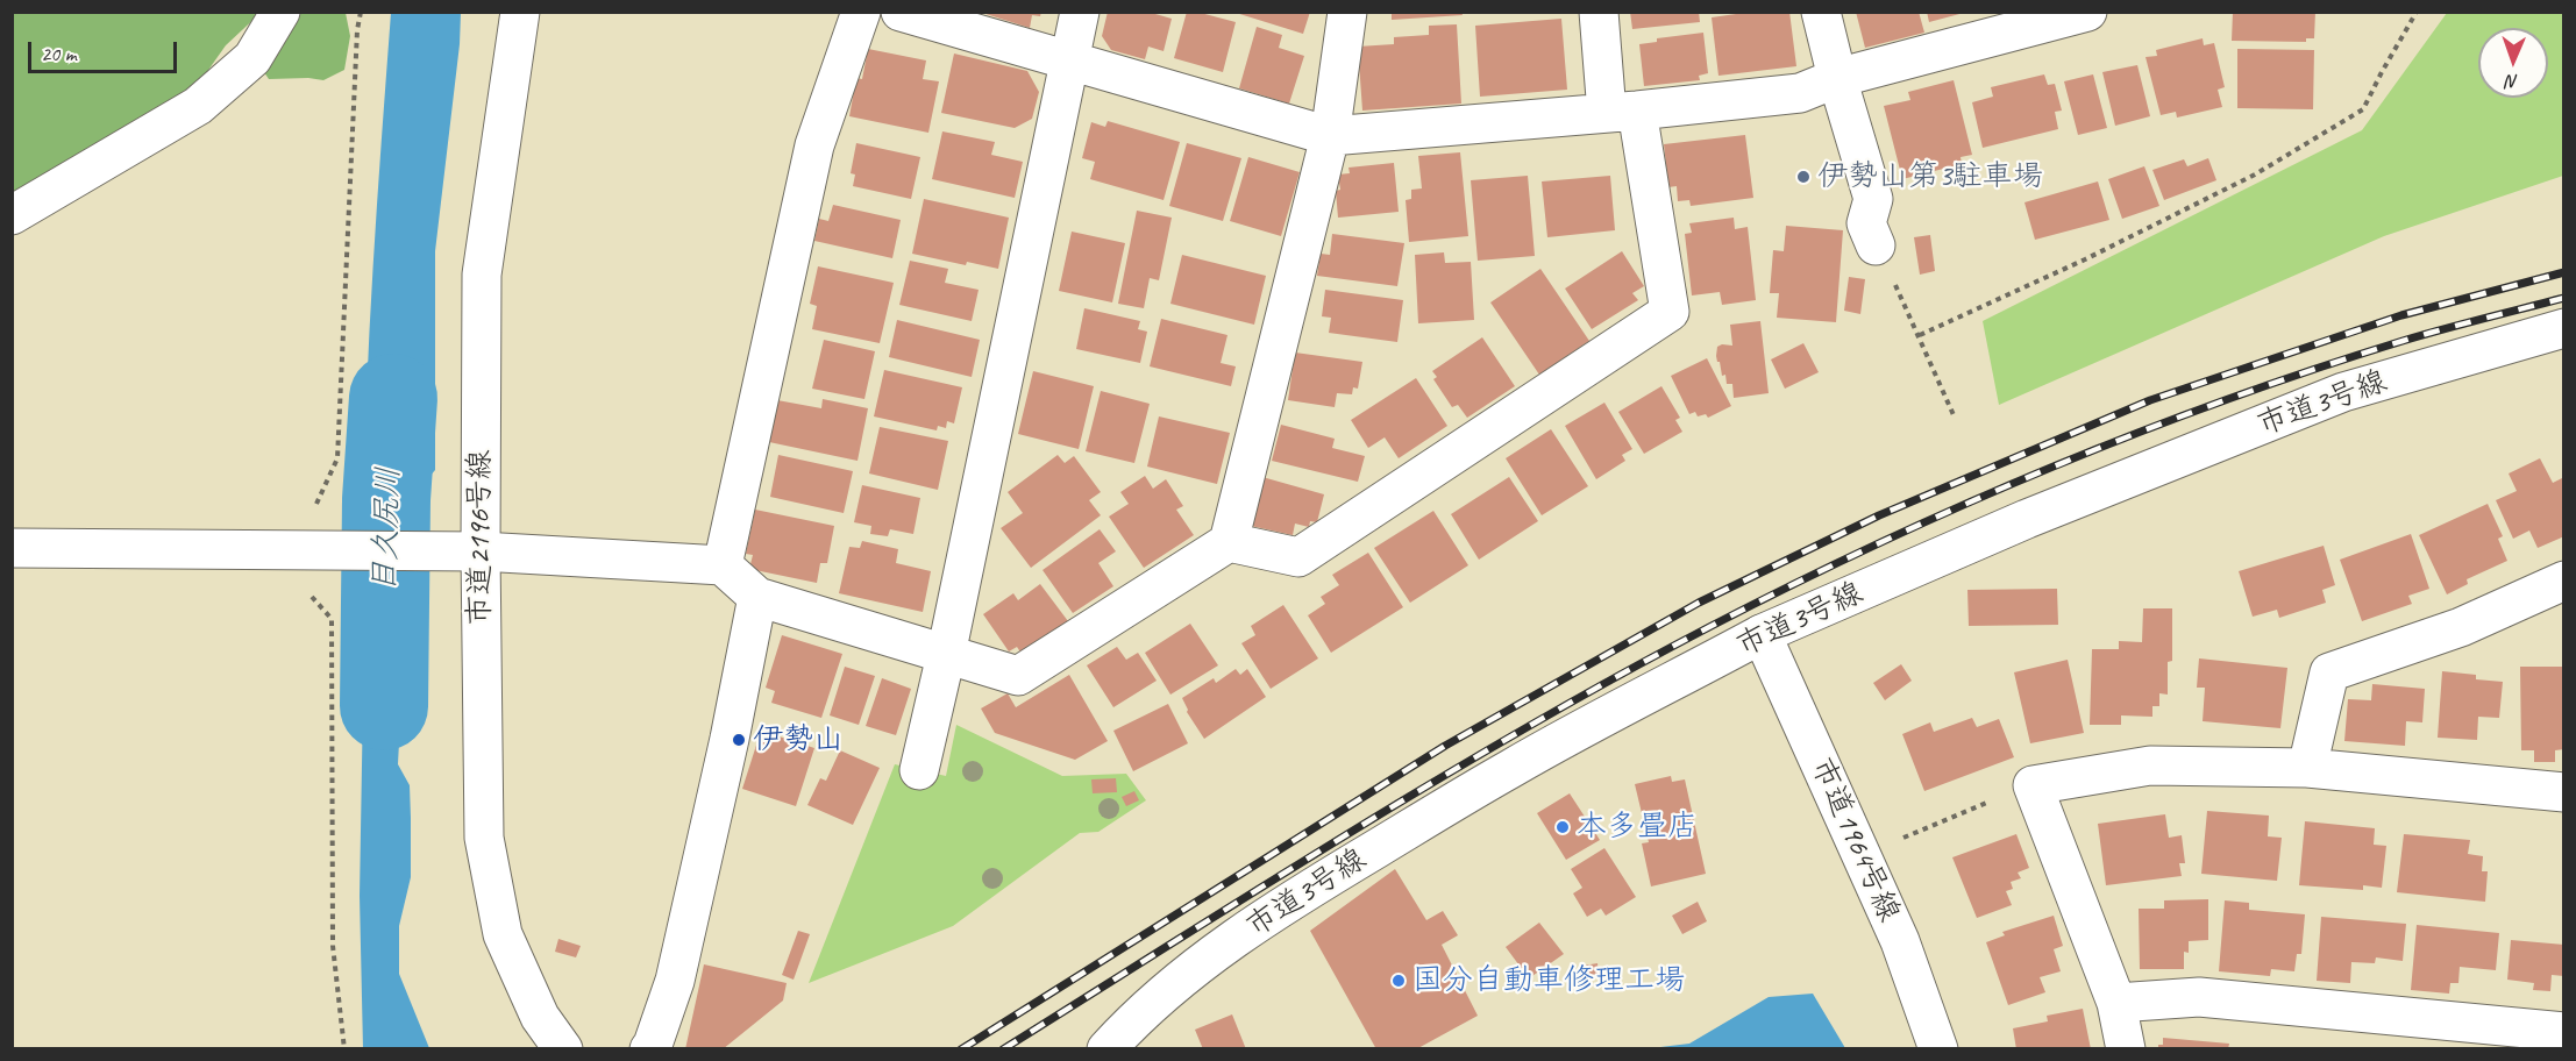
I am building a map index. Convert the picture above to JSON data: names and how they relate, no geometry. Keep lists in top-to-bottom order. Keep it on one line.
{"streets":{"street":["市道3号線","市道2196号線","市道1964号線"]},"crossings":[["市道3号線","市道1964号線"]],"water":["目久尻川"],"places":["伊勢山第3駐車場","伊勢山","本多畳店","国分自動車修理工場"],"scale_bar":"20 m","north":"bottom"}
